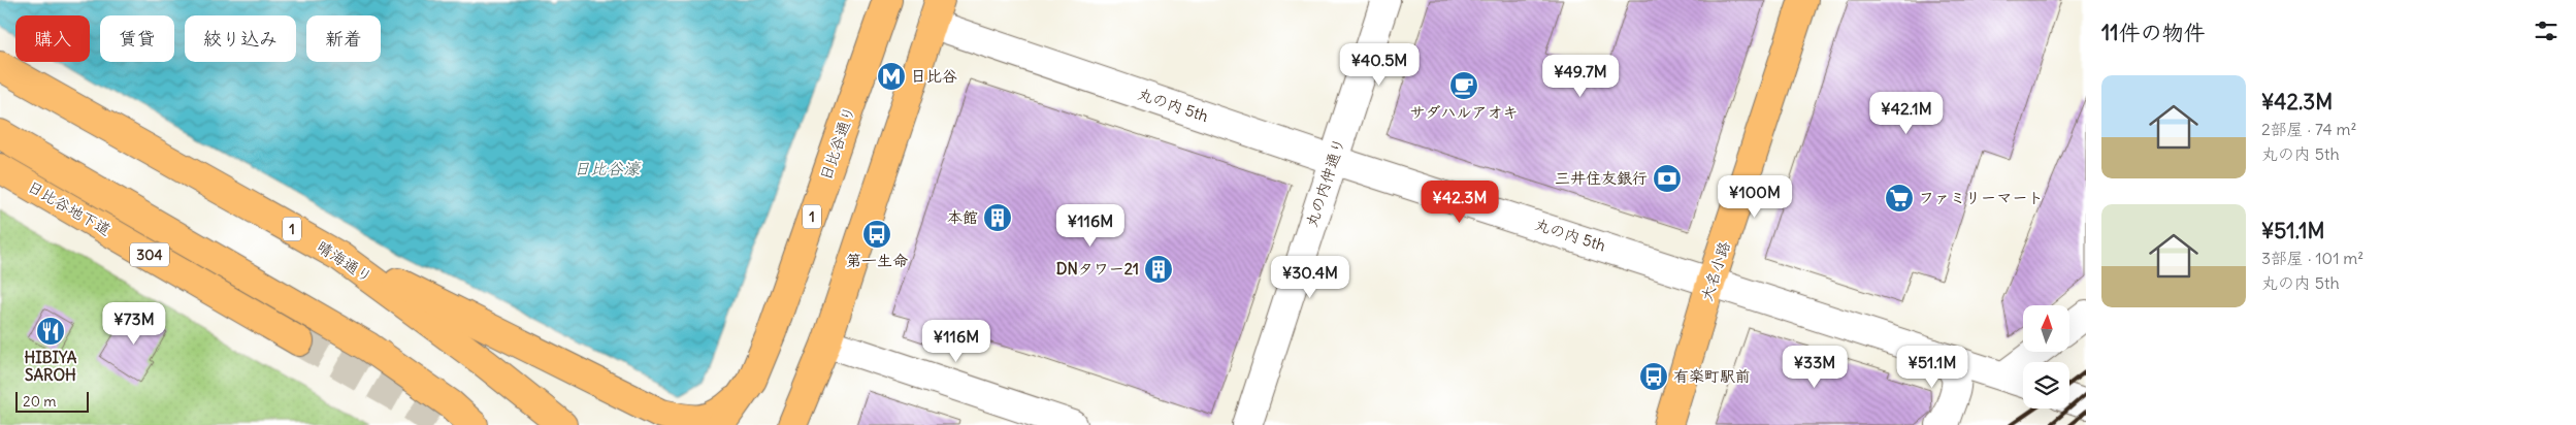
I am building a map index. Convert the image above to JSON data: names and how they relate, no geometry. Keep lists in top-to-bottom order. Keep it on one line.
{"streets":{"main road":["日比谷通り","日比谷地下道","1","304","晴海通り","大名小路"],"street":["丸の内 5th","丸の内仲通り"]},"crossings":[["丸の内 5th","丸の内仲通り"],["丸の内 5th","大名小路"],["日比谷通り","1"],["1","晴海通り"]],"water":["日比谷濠"],"places":{"metro station":["日比谷"],"cafe":["サダハルアオキ"],"bank":["三井住友銀行"],"supermarket":["ファミリーマート"],"building":["本館","DNタワー21"],"bus stop":["第一生命","有楽町駅前"],"restaurant":["HIBIYA SAROH"]},"scale_bar":"20 m","north":"top","page":{"heading":"11件の物件","chip":["購入","賃貸","絞り込み","新着"],"price":["¥40.5M","¥49.7M","¥42.1M","¥100M","¥42.3M","¥116M","¥30.4M","¥73M","¥116M","¥33M","¥51.1M"],"list":[{"name":"¥42.3M","note":"2部屋 · 74 m² · 丸の内 5th"},{"name":"¥51.1M","note":"3部屋 · 101 m² · 丸の内 5th"}],"scale":"20 m"}}
